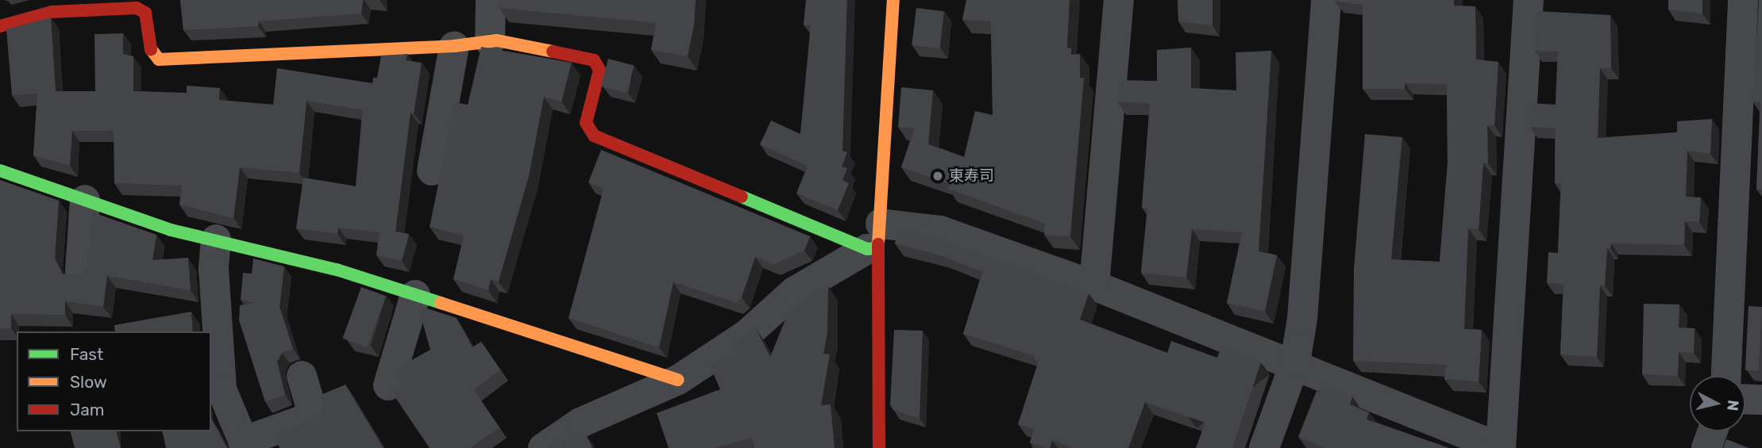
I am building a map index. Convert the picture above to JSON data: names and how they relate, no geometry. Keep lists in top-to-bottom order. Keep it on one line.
{"places":["東寿司"],"legend":["Fast","Slow","Jam"],"north":"right"}
